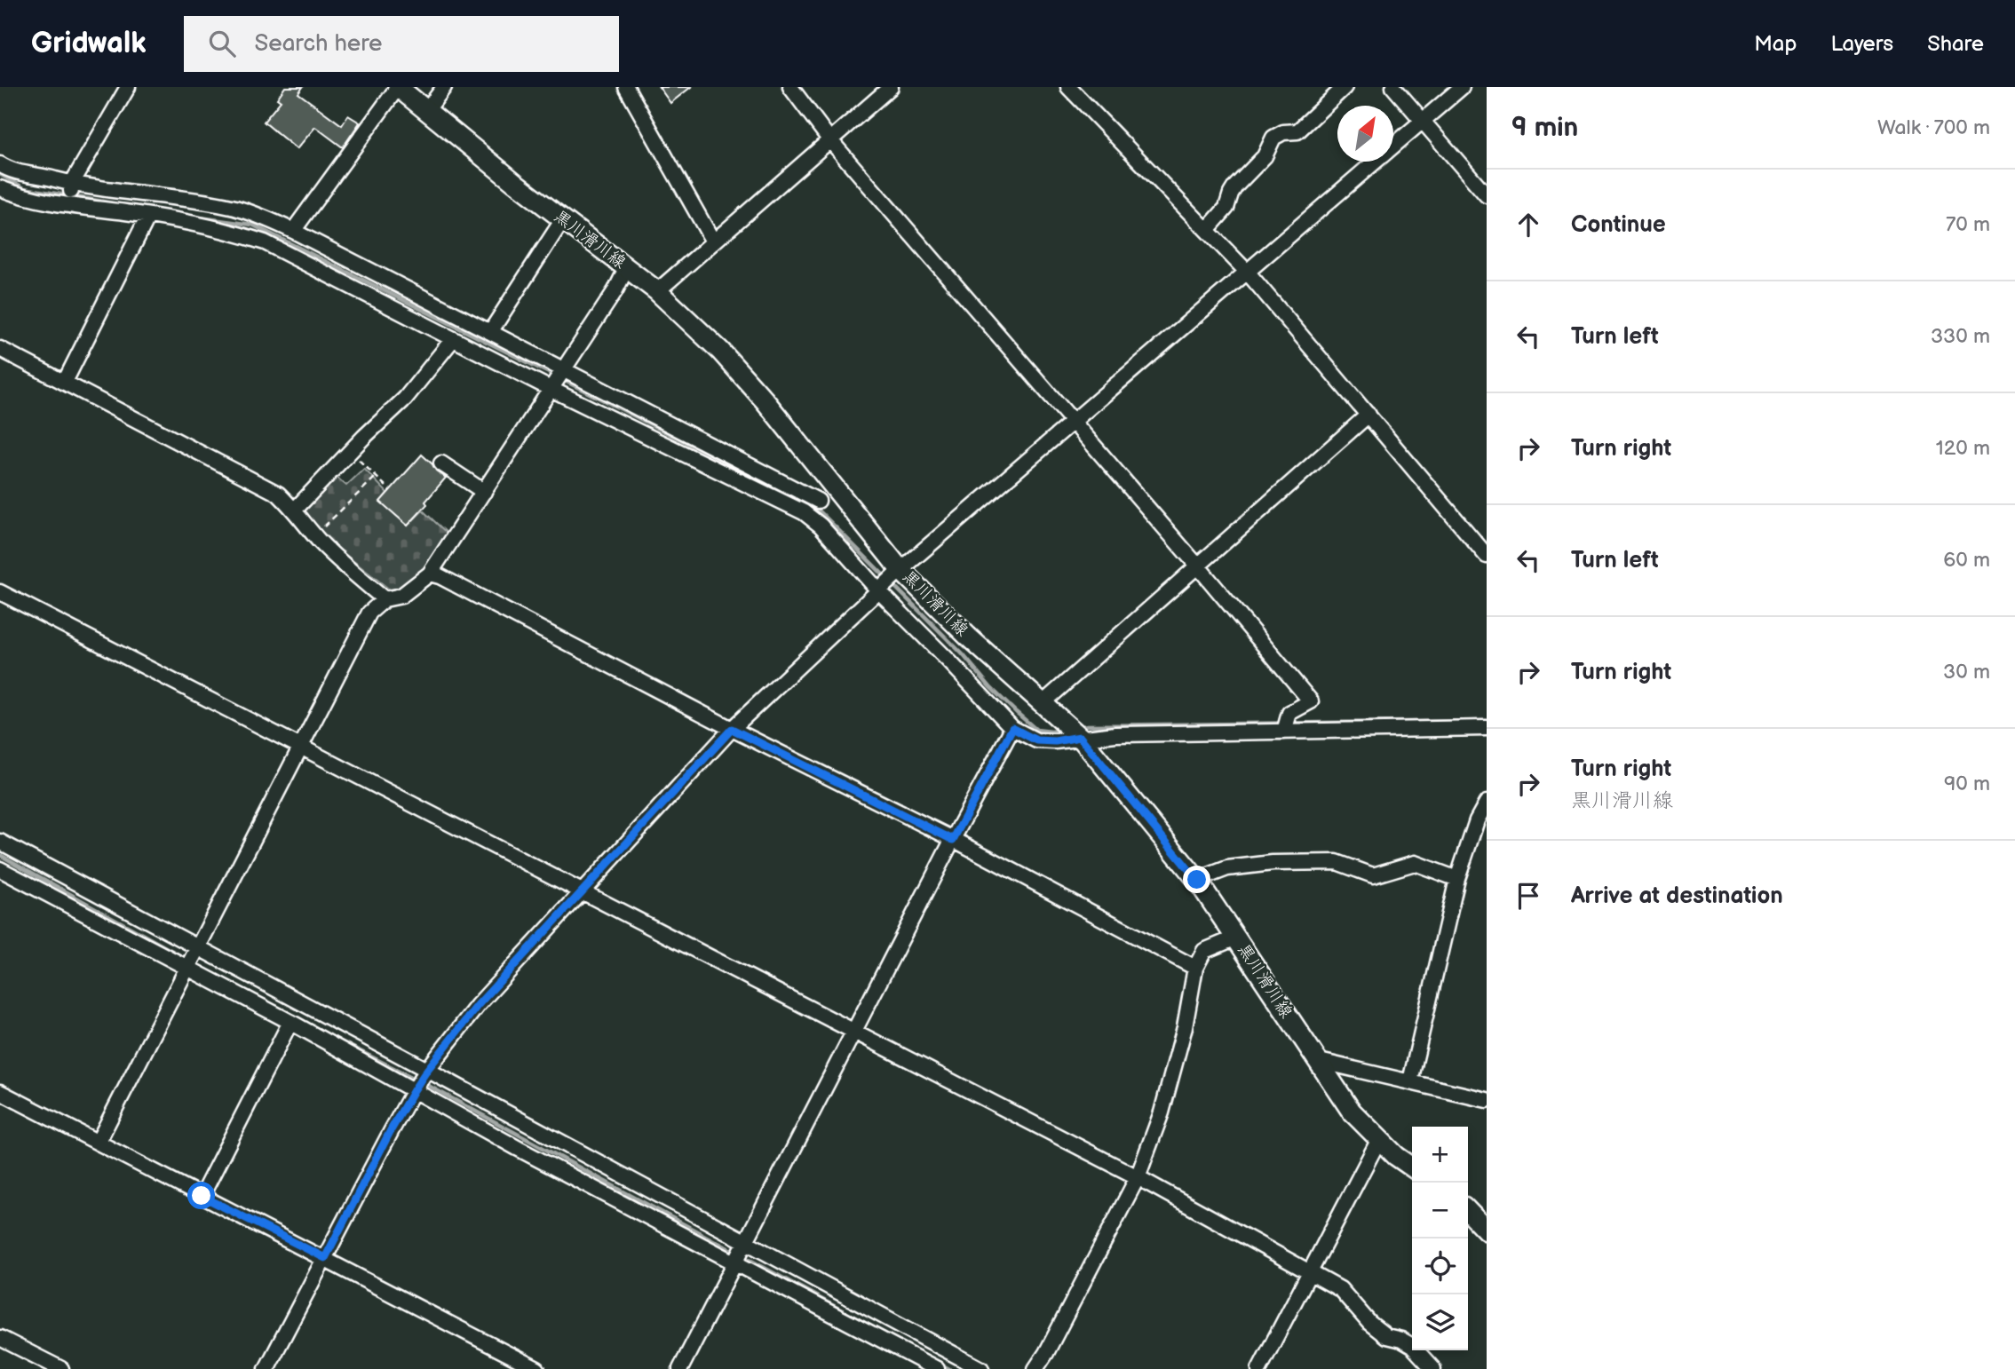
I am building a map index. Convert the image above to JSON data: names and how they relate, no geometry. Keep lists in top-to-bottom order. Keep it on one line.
{"streets":{"main road":["黒川滑川線"]},"north":"top right","page":{"header":"Gridwalk","search":"Search here","nav":["Map","Layers","Share"],"heading":["9 min","Walk · 700 m"],"list":[["Continue","70 m"],["Turn left","330 m"],["Turn right","120 m"],["Turn left","60 m"],["Turn right","30 m"],["Turn right","黒川滑川線","90 m"],"Arrive at destination"],"map_buttons":["+","−"]}}
